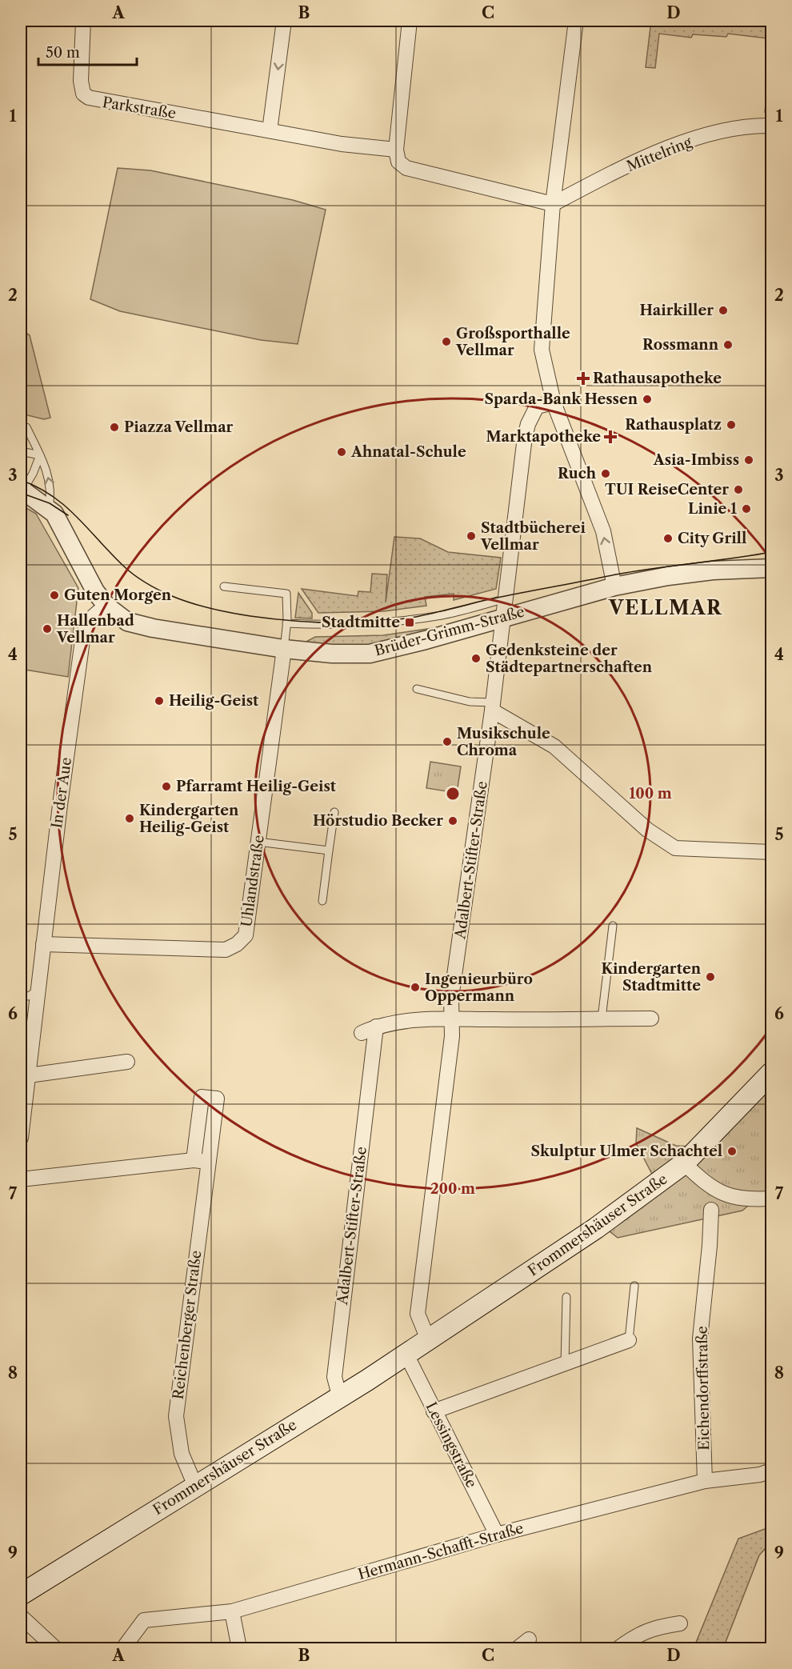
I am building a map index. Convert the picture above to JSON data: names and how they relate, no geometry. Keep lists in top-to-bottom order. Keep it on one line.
{"streets":{"main road":["Frommershäuser Straße"],"street":["Parkstraße","Mittelring","Brüder-Grimm-Straße","In der Aue","Adalbert-Stifter-Straße","Uhlandstraße","Reichenberger Straße","Eichendorffstraße","Lessingstraße","Hermann-Schafft-Straße"]},"crossings":[["Brüder-Grimm-Straße","In der Aue"],["Brüder-Grimm-Straße","Adalbert-Stifter-Straße"],["Brüder-Grimm-Straße","Uhlandstraße"],["In der Aue","Uhlandstraße"],["Adalbert-Stifter-Straße","Frommershäuser Straße"],["Frommershäuser Straße","Reichenberger Straße"],["Frommershäuser Straße","Lessingstraße"],["Eichendorffstraße","Hermann-Schafft-Straße"],["Lessingstraße","Hermann-Schafft-Straße"]],"districts":["VELLMAR"],"places":{"other":["Hairkiller","Großsporthalle Vellmar","Rossmann","Sparda-Bank Hessen","Rathausplatz","Piazza Vellmar","Ahnatal-Schule","Asia-Imbiss","Ruch","TUI ReiseCenter","Linie 1","Stadtbücherei Vellmar","City Grill","Guten Morgen","Hallenbad Vellmar","Gedenksteine der Städtepartnerschaften","Heilig-Geist","Musikschule Chroma","Pfarramt Heilig-Geist","Kindergarten Heilig-Geist","Hörstudio Becker","Kindergarten Stadtmitte","Ingenieurbüro Oppermann","Skulptur Ulmer Schachtel"],"health":["Rathausapotheke","Marktapotheke"],"transit":["Stadtmitte"]},"scale_bar":"50 m","grid":{"columns":["A","B","C","D"],"rows":["1","2","3","4","5","6","7","8","9"]},"rings":["100 m","200 m"]}
